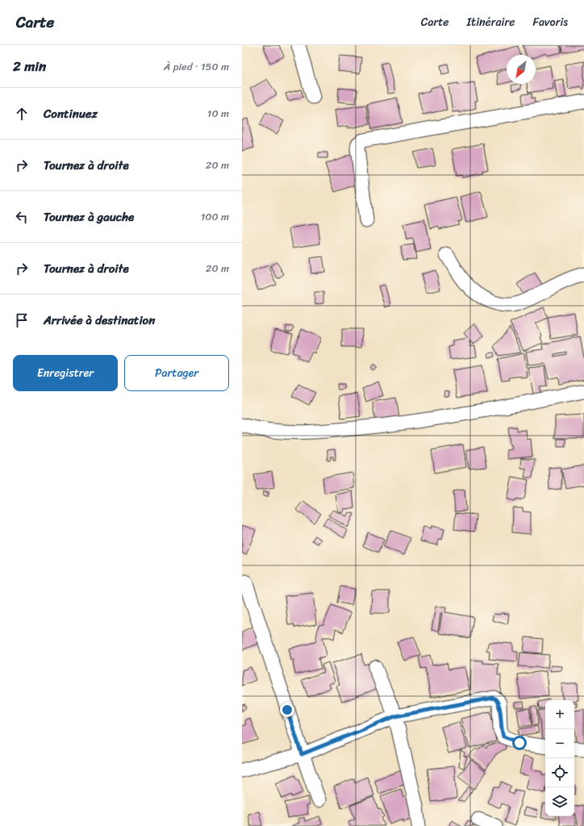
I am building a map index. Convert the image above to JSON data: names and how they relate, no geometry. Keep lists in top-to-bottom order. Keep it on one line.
{"north":"bottom left","page":{"header":"Carte","nav":["Carte","Itinéraire","Favoris"],"heading":["2 min","À pied · 150 m"],"list":[["Continuez","10 m"],["Tournez à droite","20 m"],["Tournez à gauche","100 m"],["Tournez à droite","20 m"],"Arrivée à destination"],"buttons":["Enregistrer","Partager"],"map_buttons":["+","−"]}}
